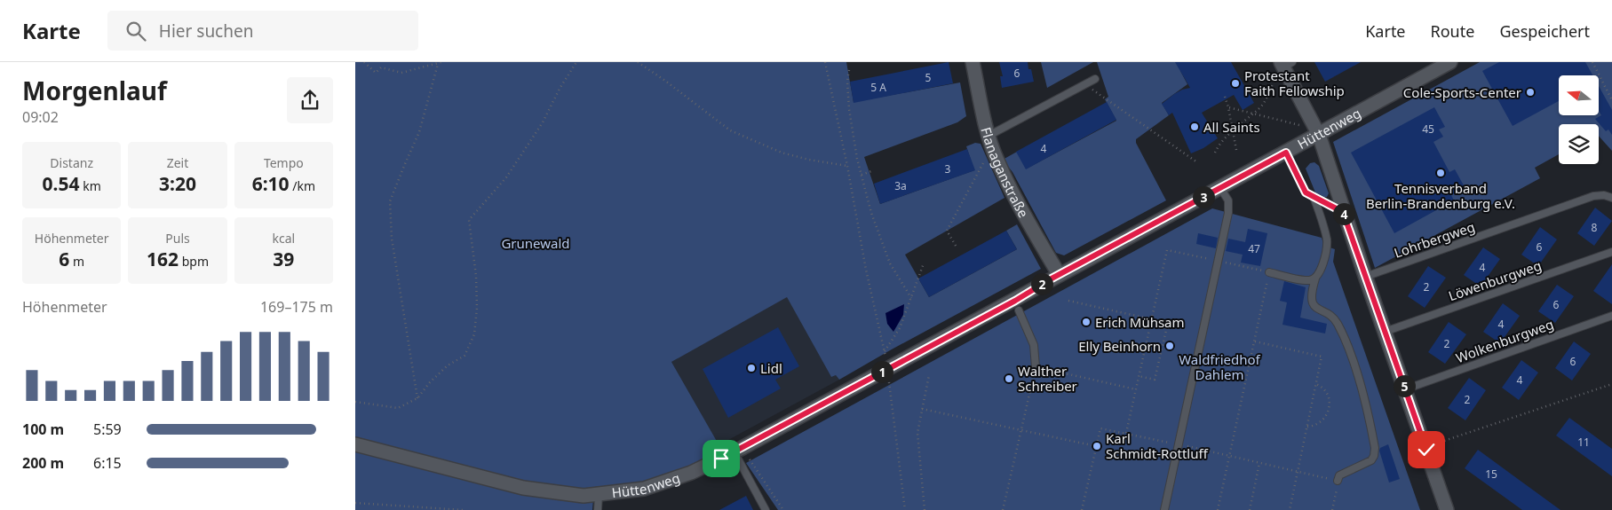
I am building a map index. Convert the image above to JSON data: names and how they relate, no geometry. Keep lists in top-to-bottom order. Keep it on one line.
{"streets":{"main road":["Hüttenweg","Flanaganstraße"],"lane":["Lohrbergweg","Löwenburgweg","Wolkenburgweg"]},"crossings":[["Hüttenweg","Flanaganstraße"]],"parks":["Grunewald","Waldfriedhof Dahlem"],"places":["Protestant Faith Fellowship","Cole-Sports-Center","All Saints","Tennisverband Berlin-Brandenburg e.V.","Erich Mühsam","Elly Beinhorn","Lidl","Walther Schreiber","Karl Schmidt-Rottluff"],"house_numbers":["6","5","5 A","45","4","3","3a","8","6","47","4","2","6","4","2","6","4","2","11","15"],"north":"left","page":{"header":"Karte","search":"Hier suchen","nav":["Karte","Route","Gespeichert"],"heading":["Morgenlauf","09:02"],"stats":[["Distanz","0.54 km"],["Zeit","3:20"],["Tempo","6:10 /km"],["Höhenmeter","6 m"],["Puls","162 bpm"],["kcal","39"]],"pins":["3","4","2","1","5"],"chart":["Höhenmeter","169–175 m"],"list":[{"name":"100 m","note":"5:59"},{"name":"200 m","note":"6:15"}]}}
